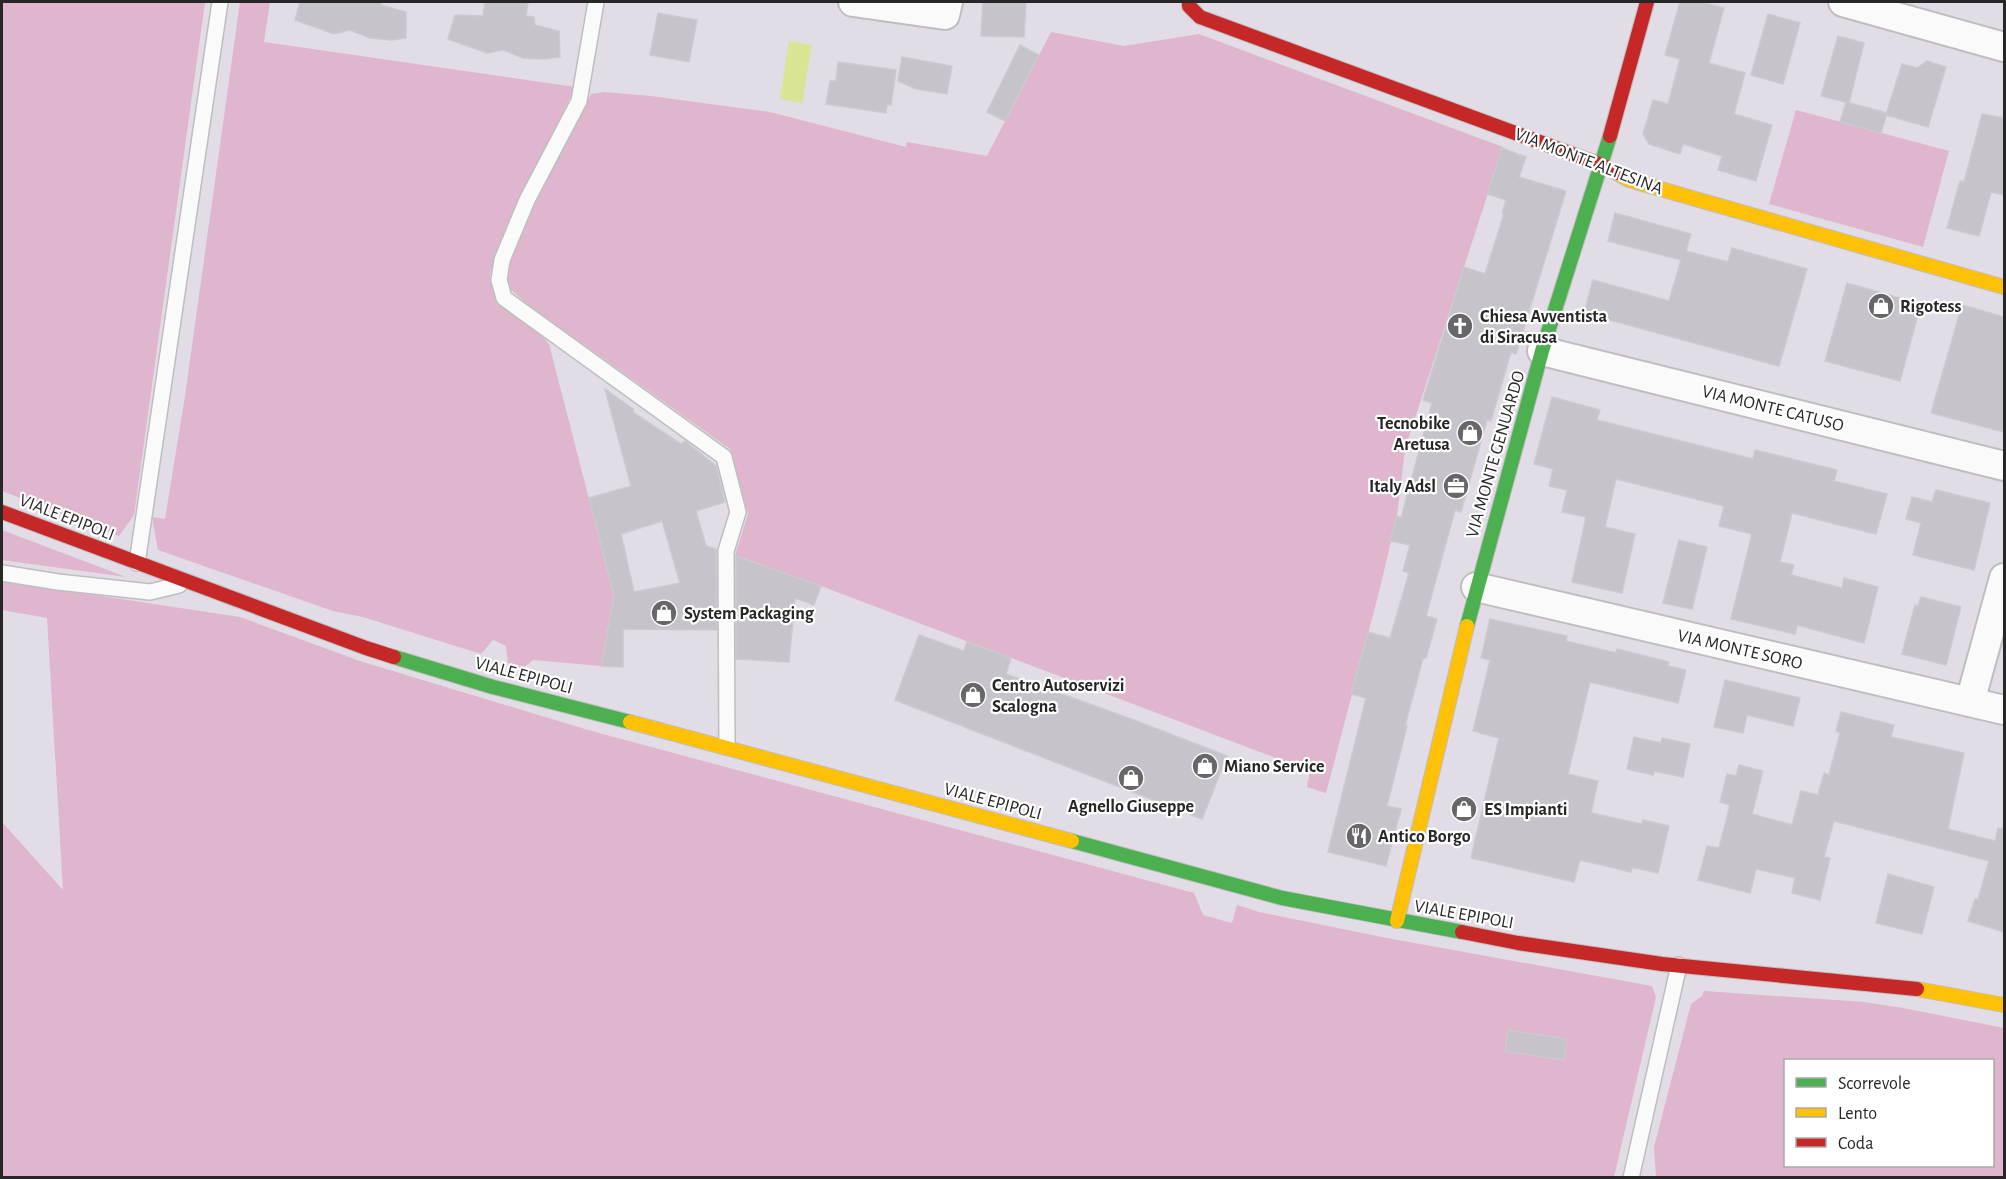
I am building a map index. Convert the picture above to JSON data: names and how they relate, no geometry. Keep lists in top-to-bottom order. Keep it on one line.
{"streets":{"main road":["VIA MONTE ALTESINA","VIA MONTE GENUARDO","VIALE EPIPOLI"],"street":["VIA MONTE CATUSO","VIA MONTE SORO"]},"crossings":[["VIA MONTE ALTESINA","VIA MONTE GENUARDO"],["VIA MONTE CATUSO","VIA MONTE GENUARDO"],["VIA MONTE GENUARDO","VIALE EPIPOLI"],["VIA MONTE GENUARDO","VIA MONTE SORO"]],"places":{"shop":["Rigotess","Tecnobike Aretusa","System Packaging","Centro Autoservizi Scalogna","Miano Service","Agnello Giuseppe","ES Impianti"],"church":["Chiesa Avventista di Siracusa"],"office":["Italy Adsl"],"restaurant":["Antico Borgo"]},"legend":["Scorrevole","Lento","Coda"]}
